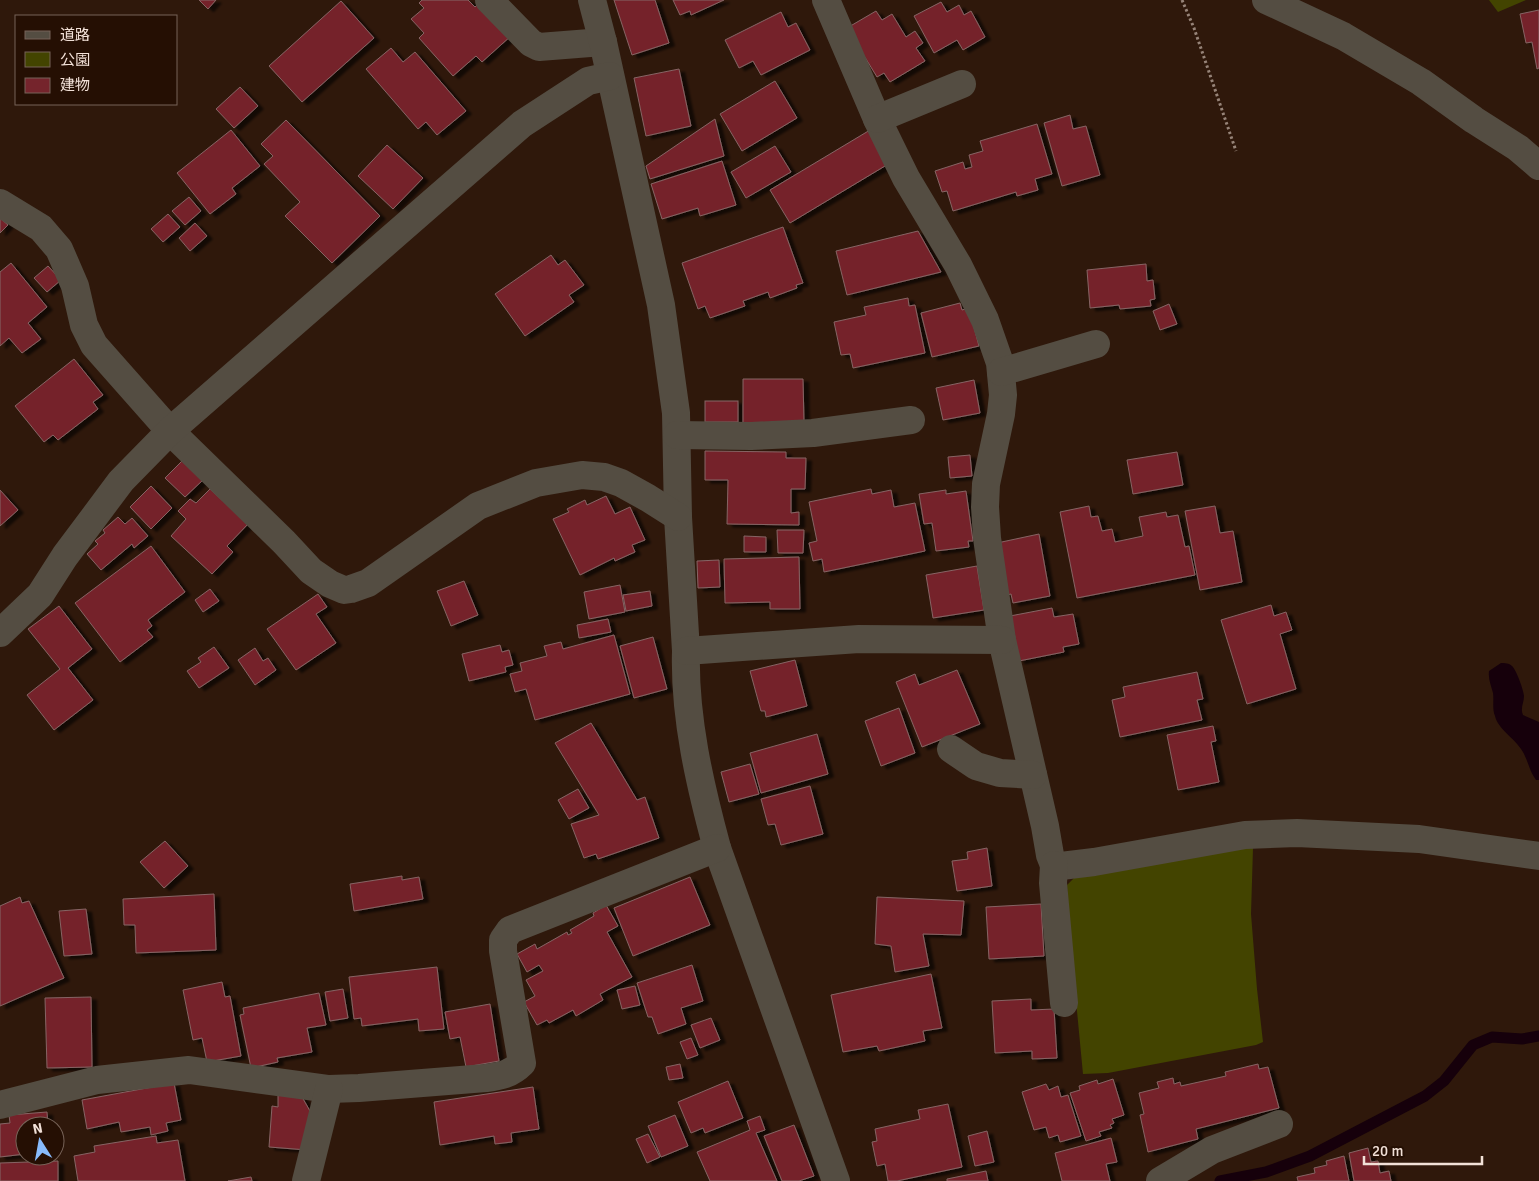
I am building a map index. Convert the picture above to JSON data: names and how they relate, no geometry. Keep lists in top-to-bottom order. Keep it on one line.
{"legend":["道路","公園","建物"],"scale_bar":"20 m","north":"top"}
